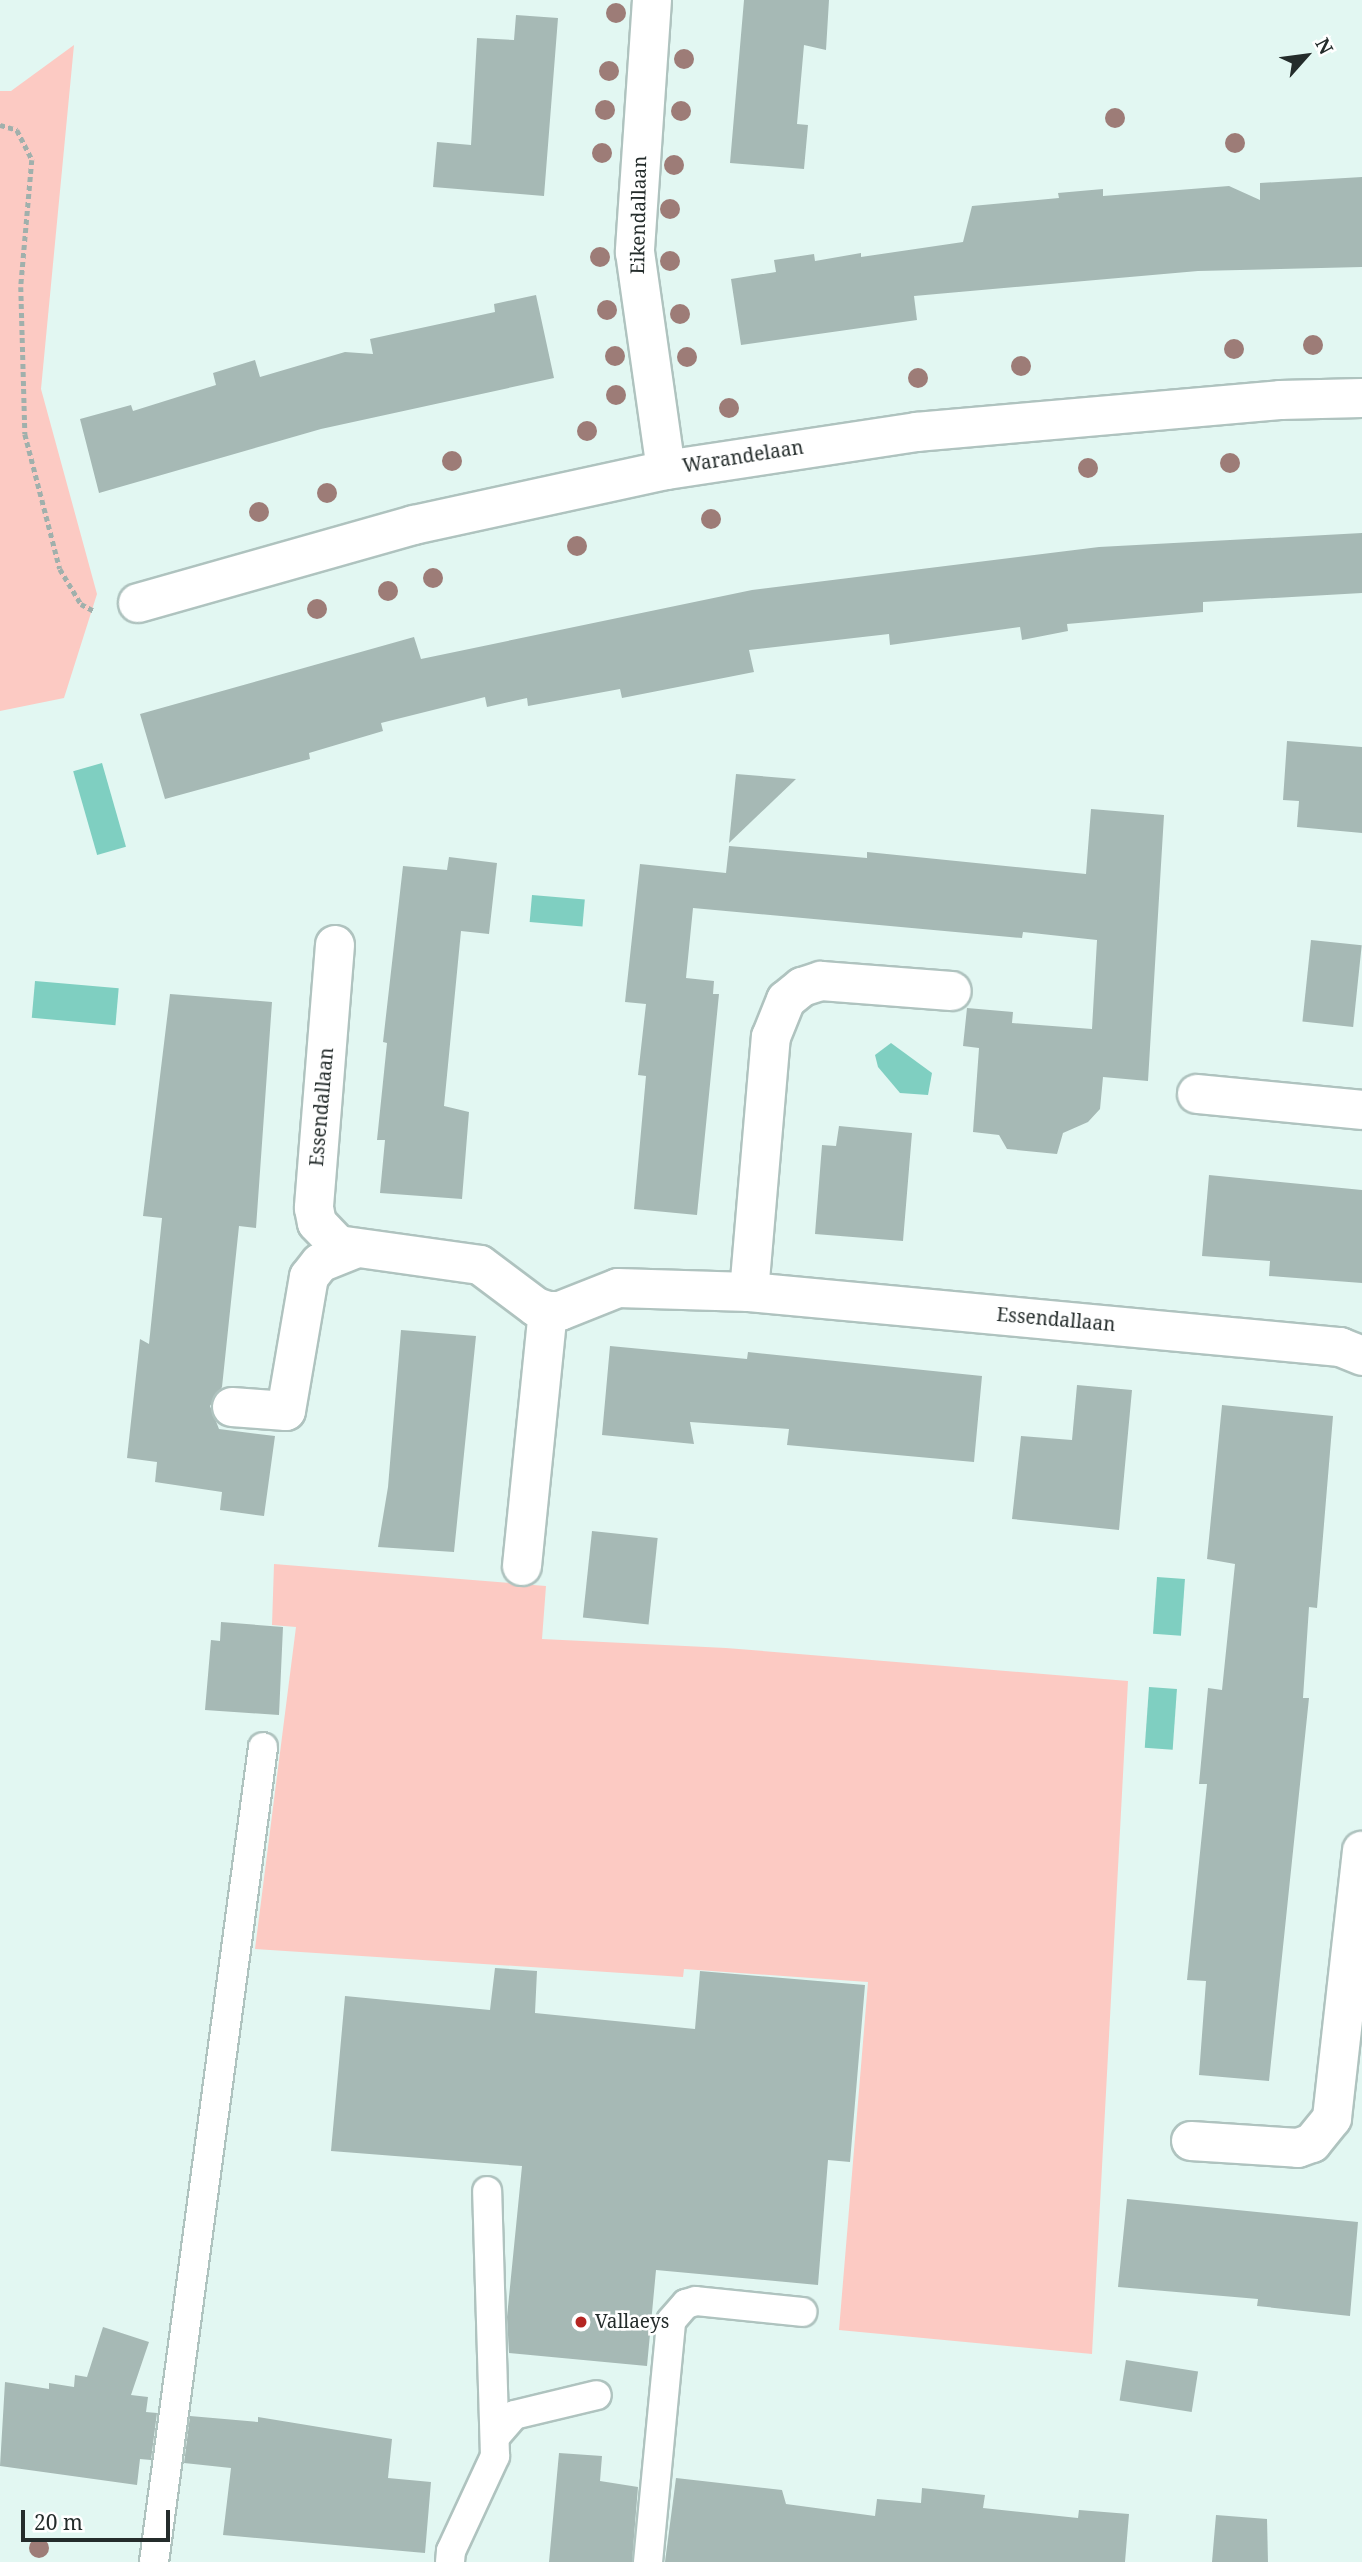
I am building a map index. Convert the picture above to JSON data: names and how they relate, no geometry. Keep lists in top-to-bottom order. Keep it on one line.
{"streets":{"street":["Eikendallaan","Warandelaan","Essendallaan"]},"crossings":[["Eikendallaan","Warandelaan"]],"places":["Vallaeys"],"scale_bar":"20 m","north":"top right"}
